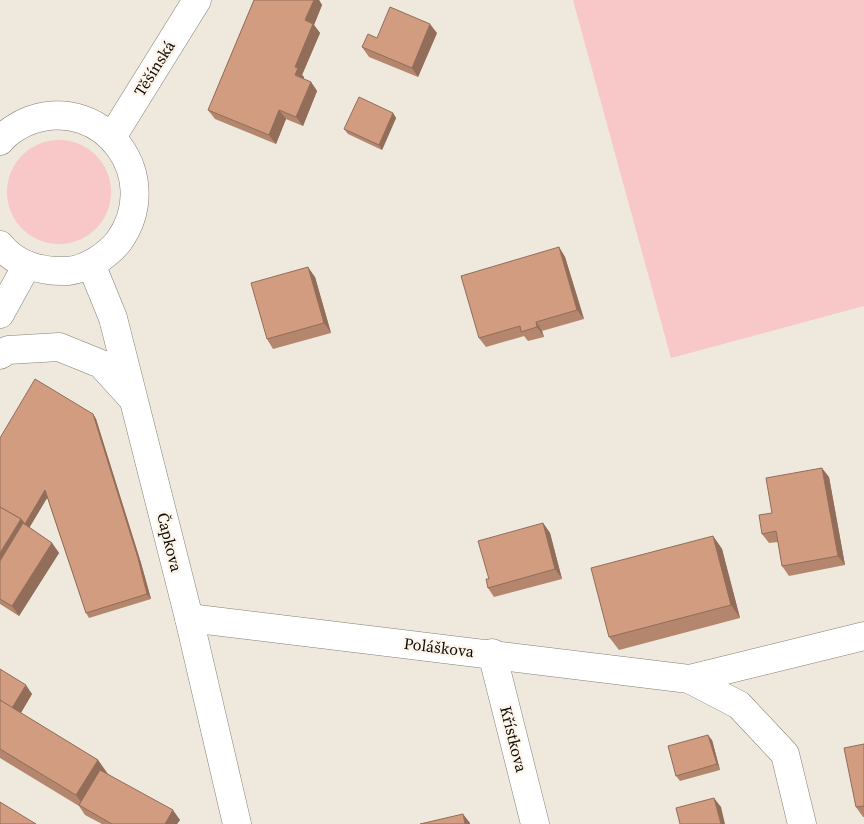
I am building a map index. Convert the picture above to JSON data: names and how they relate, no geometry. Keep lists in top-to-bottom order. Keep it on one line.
{"streets":{"street":["Těšínská","Čapkova","Poláškova","Křístkova"]},"crossings":[["Čapkova","Poláškova"],["Poláškova","Křístkova"]]}
